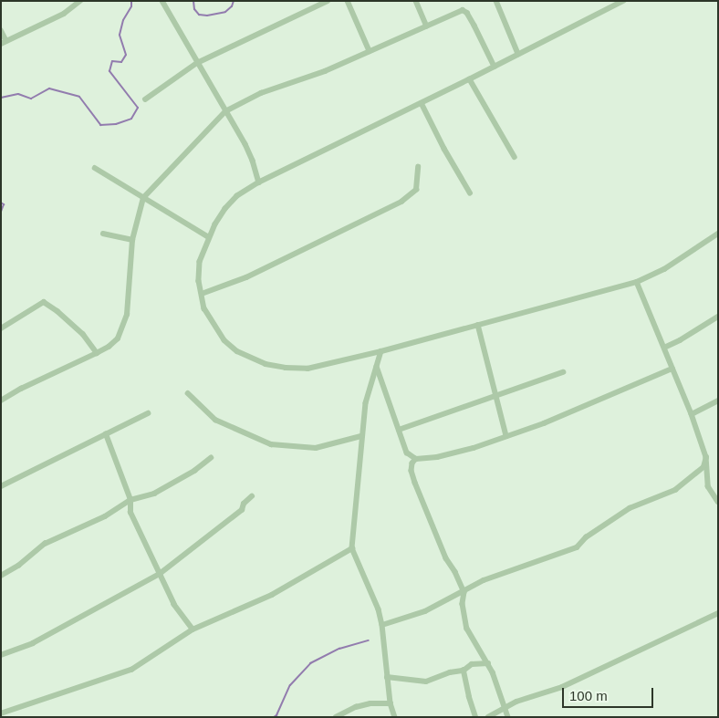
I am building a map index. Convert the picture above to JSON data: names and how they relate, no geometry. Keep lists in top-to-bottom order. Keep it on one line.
{"scale_bar":"100 m"}
